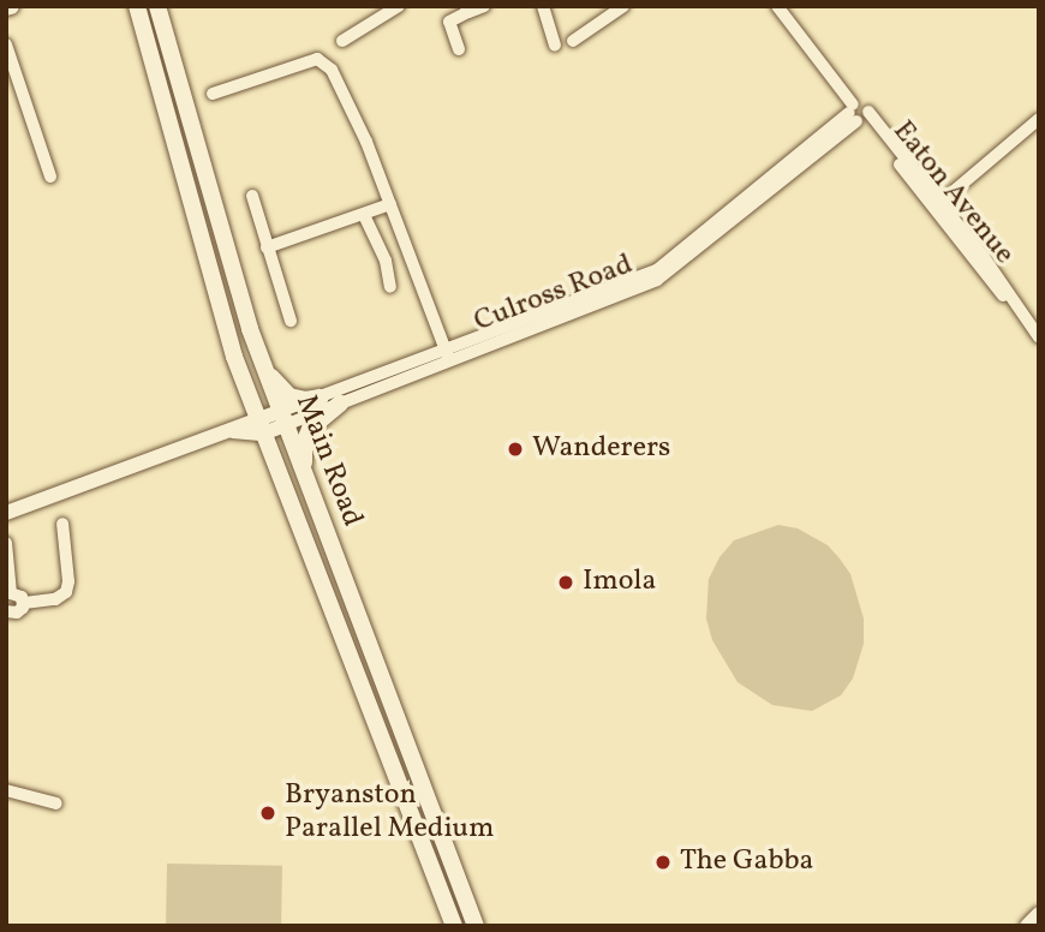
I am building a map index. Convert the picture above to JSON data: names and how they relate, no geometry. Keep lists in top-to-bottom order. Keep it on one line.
{"streets":{"main road":["Main Road"],"street":["Eaton Avenue","Culross Road"]},"crossings":[["Eaton Avenue","Culross Road"],["Culross Road","Main Road"]],"places":["Wanderers","Imola","Bryanston Parallel Medium","The Gabba"]}
